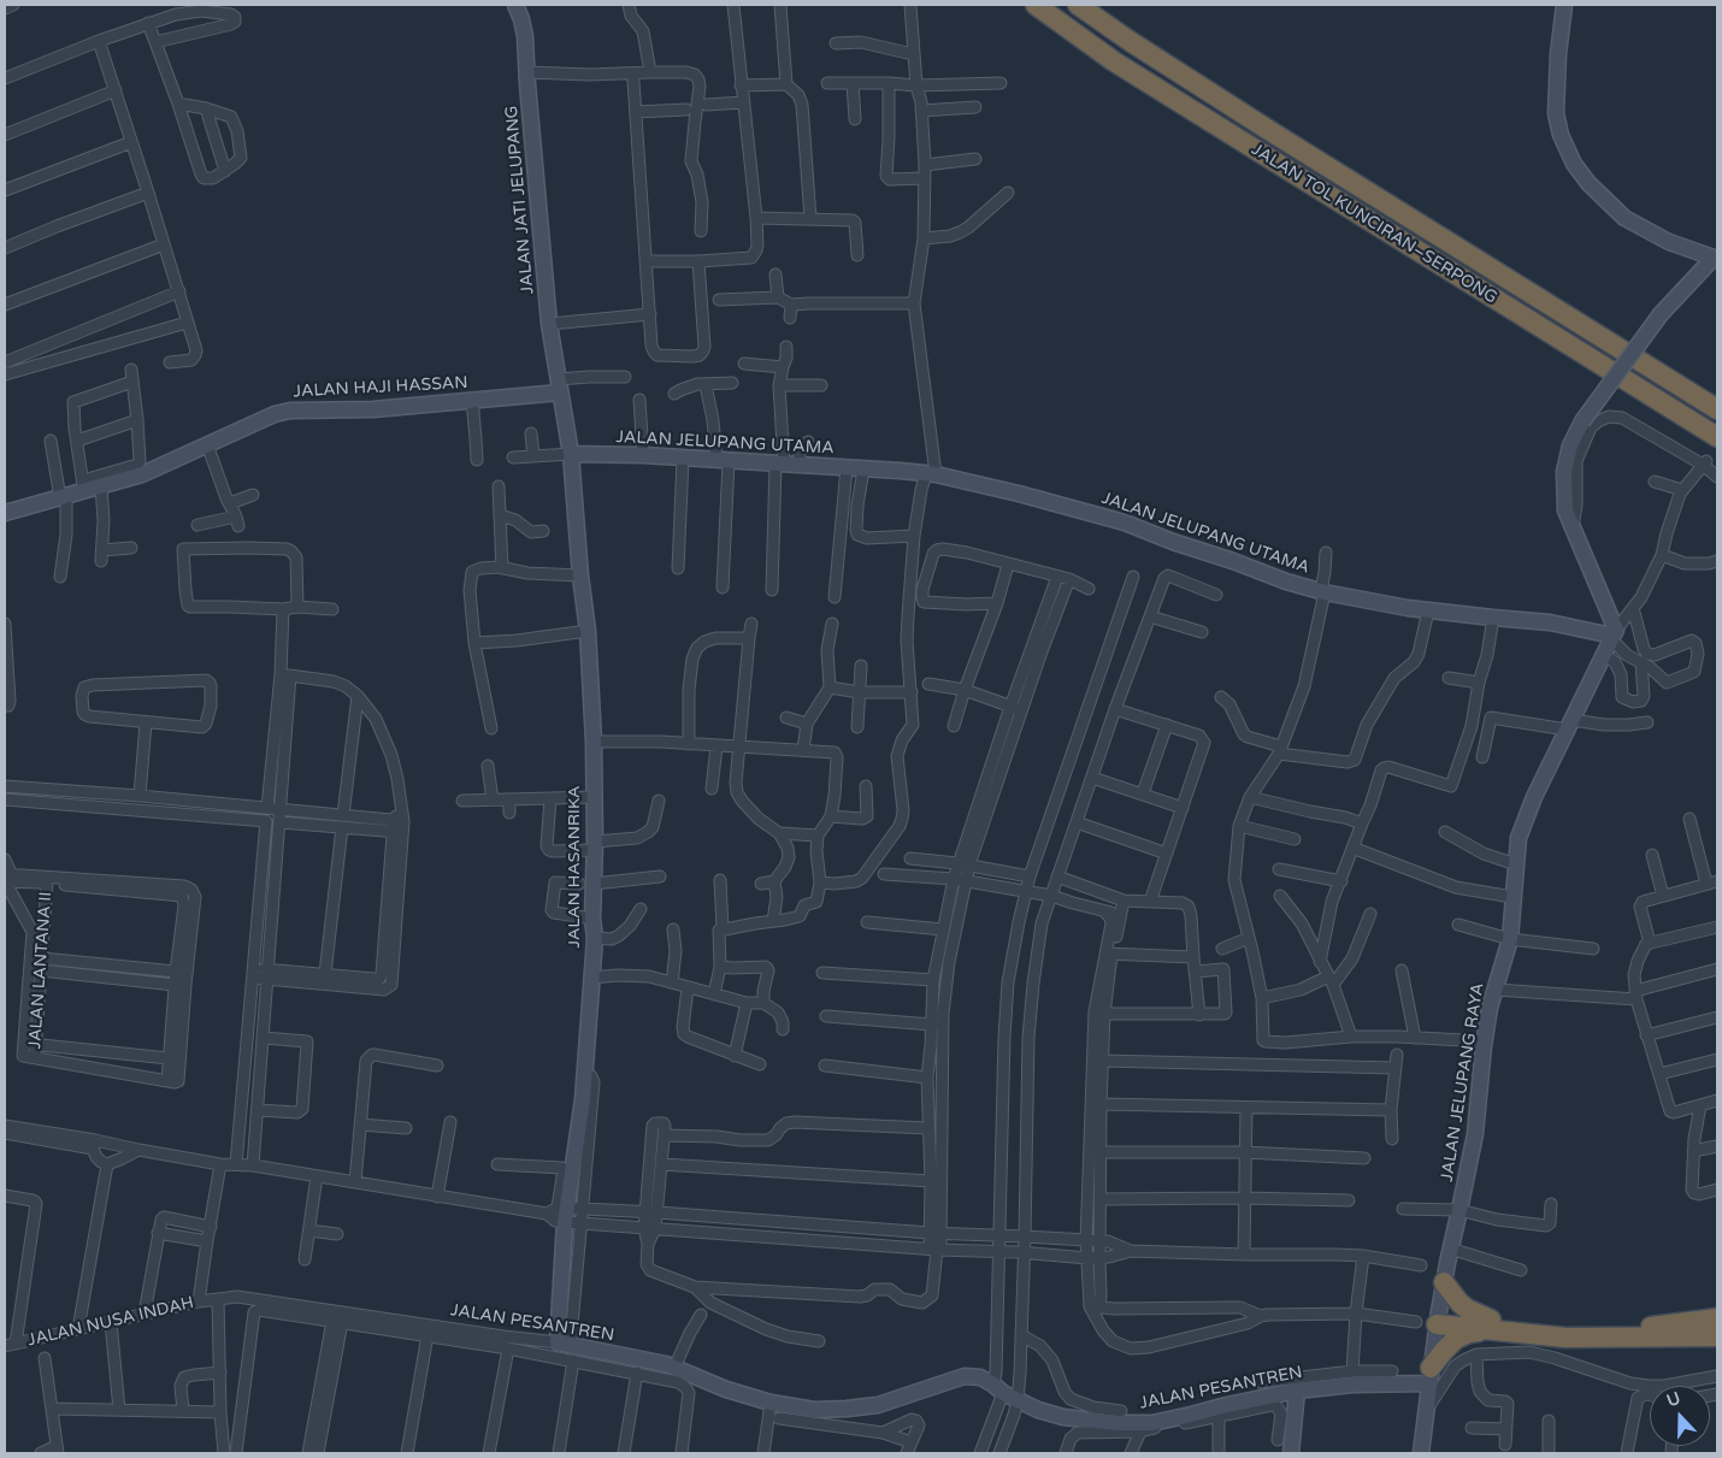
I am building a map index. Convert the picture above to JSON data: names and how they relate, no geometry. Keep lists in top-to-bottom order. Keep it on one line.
{"streets":{"highway":["JALAN TOL KUNCIRAN–SERPONG"],"street":["JALAN JATI JELUPANG","JALAN HAJI HASSAN","JALAN JELUPANG UTAMA","JALAN HASANRIKA","JALAN LANTANA II","JALAN JELUPANG RAYA","JALAN NUSA INDAH","JALAN PESANTREN"]},"crossings":[["JALAN JATI JELUPANG","JALAN HAJI HASSAN"],["JALAN JATI JELUPANG","JALAN HASANRIKA"],["JALAN HAJI HASSAN","JALAN HASANRIKA"],["JALAN JELUPANG UTAMA","JALAN HASANRIKA"],["JALAN JELUPANG UTAMA","JALAN JELUPANG RAYA"],["JALAN HASANRIKA","JALAN PESANTREN"],["JALAN JELUPANG RAYA","JALAN PESANTREN"],["JALAN NUSA INDAH","JALAN PESANTREN"]],"north":"top"}
